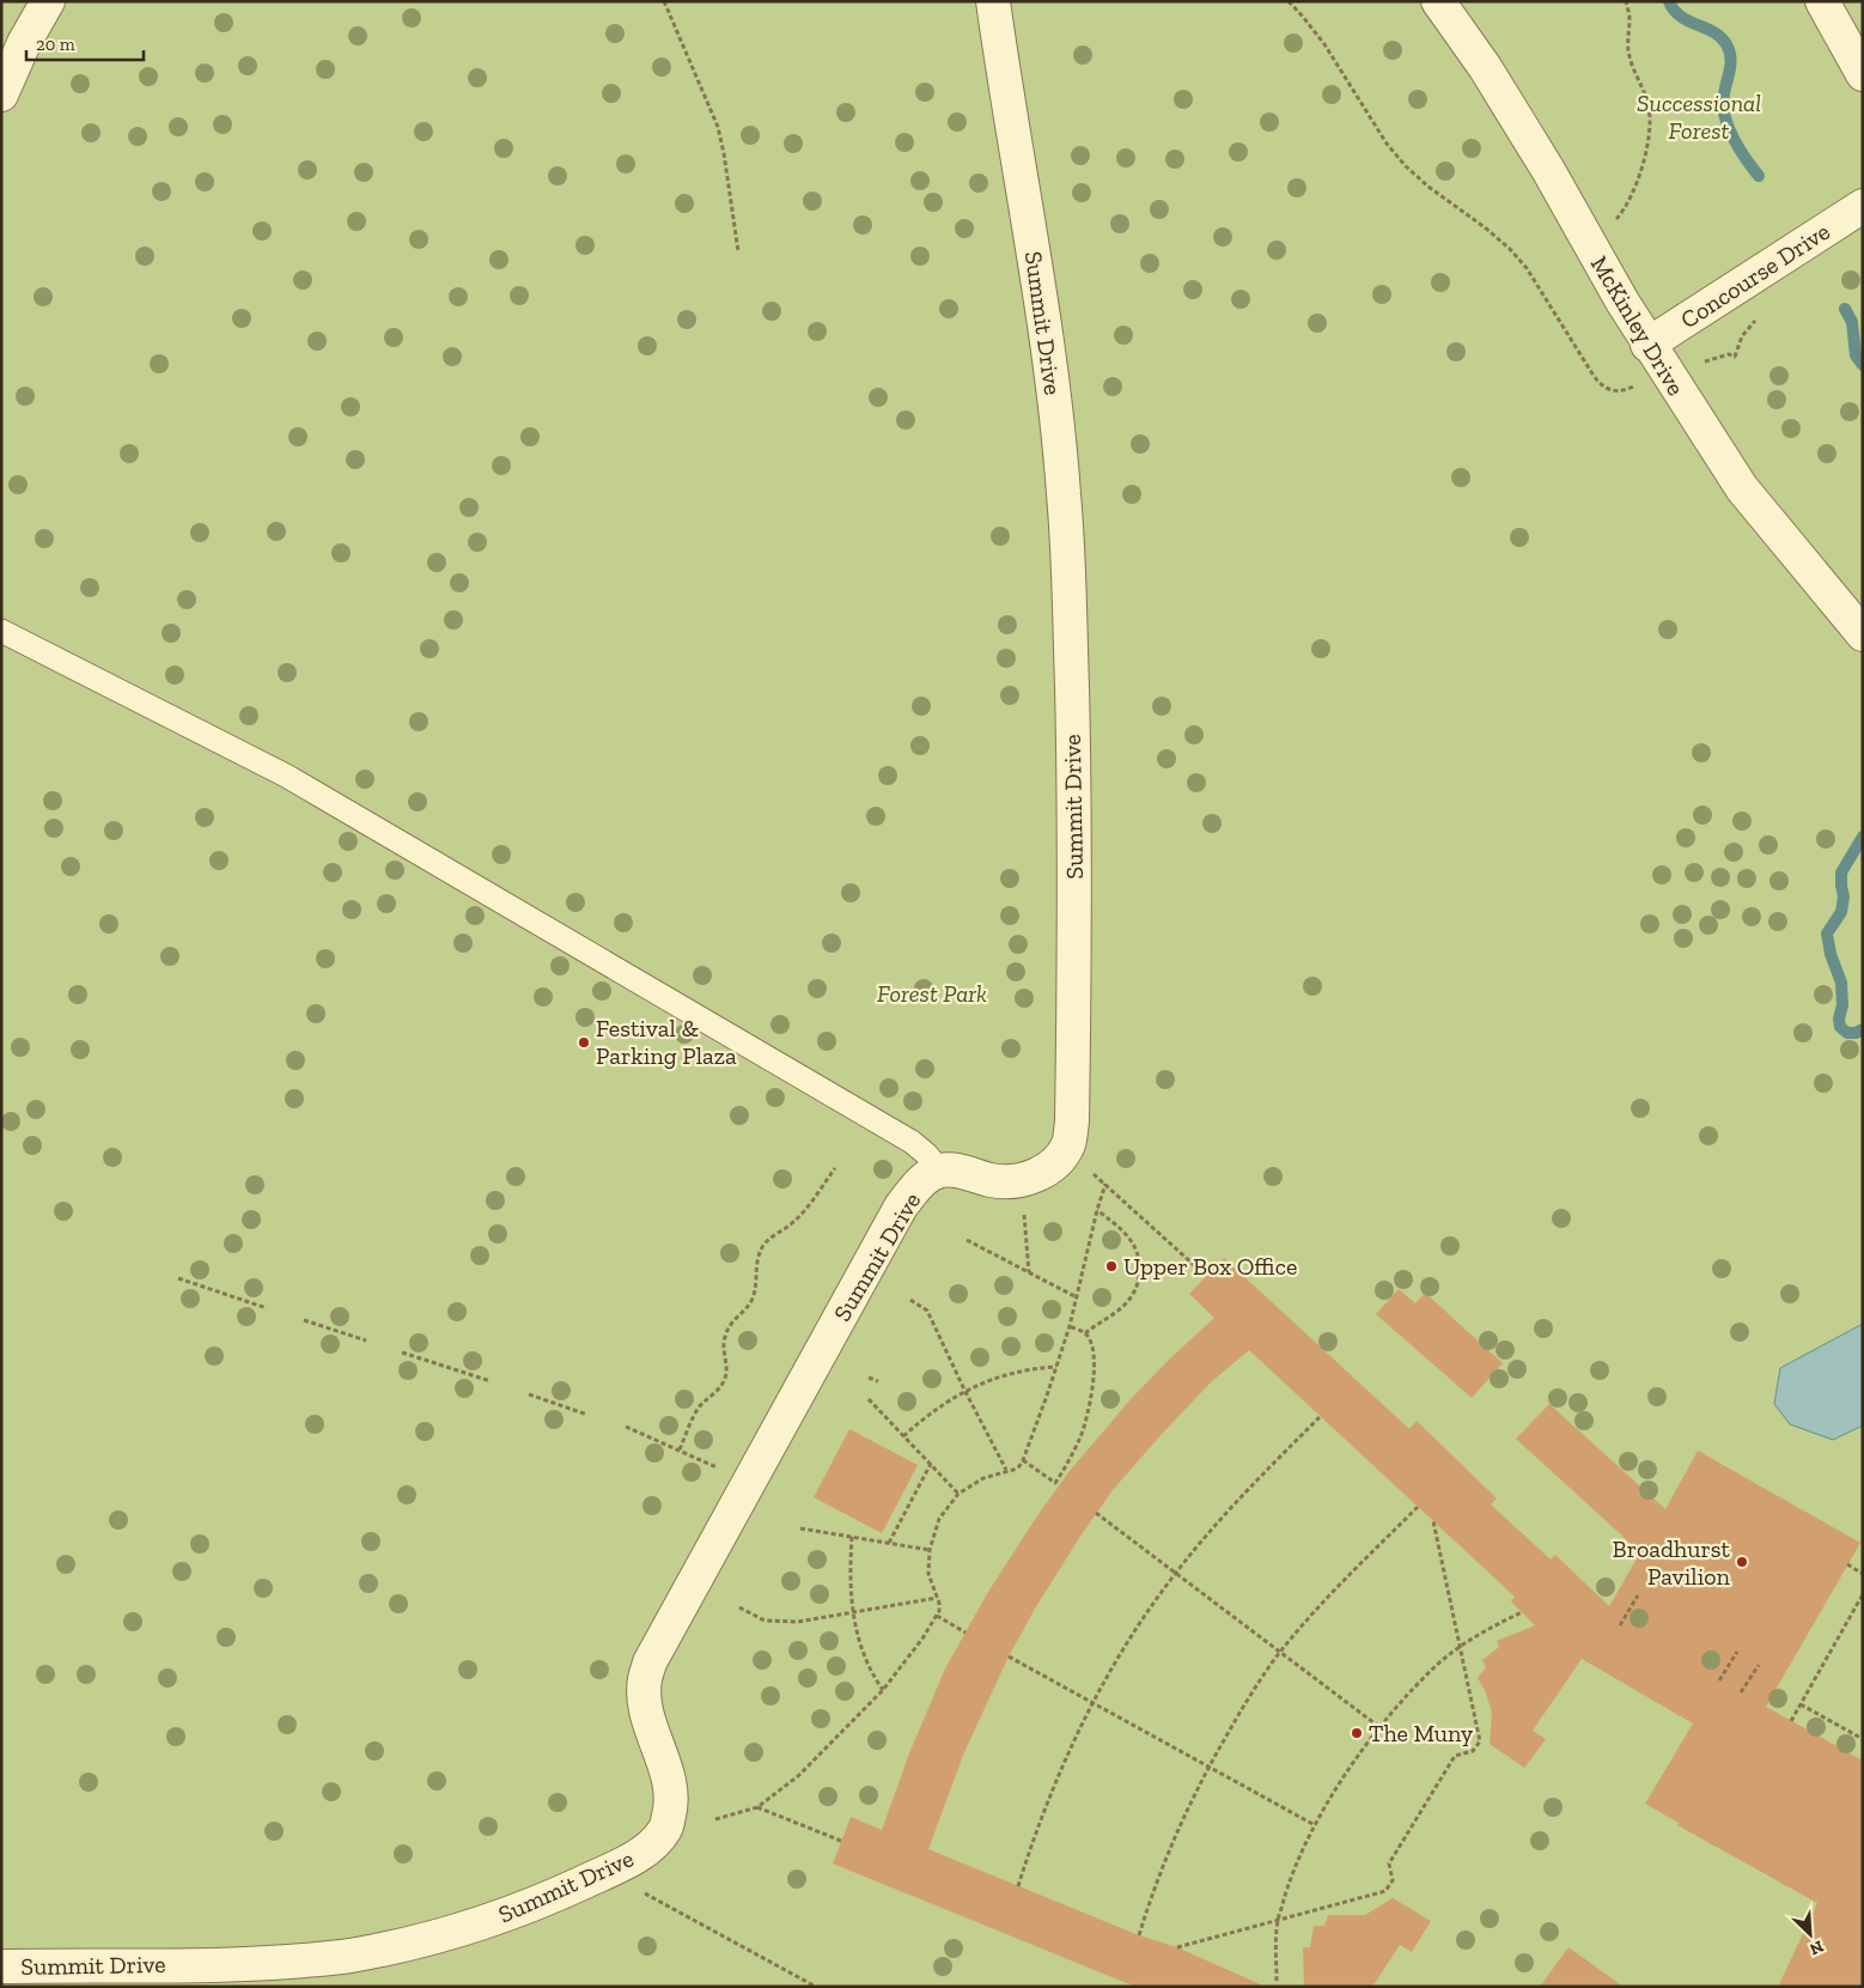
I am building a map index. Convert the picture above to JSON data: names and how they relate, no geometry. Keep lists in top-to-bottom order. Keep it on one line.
{"streets":{"street":["Concourse Drive","Summit Drive","McKinley Drive"]},"crossings":[["Concourse Drive","McKinley Drive"]],"parks":["Successional Forest","Forest Park"],"places":["Festival & Parking Plaza","Upper Box Office","Broadhurst Pavilion","The Muny"],"scale_bar":"20 m","north":"bottom right"}
